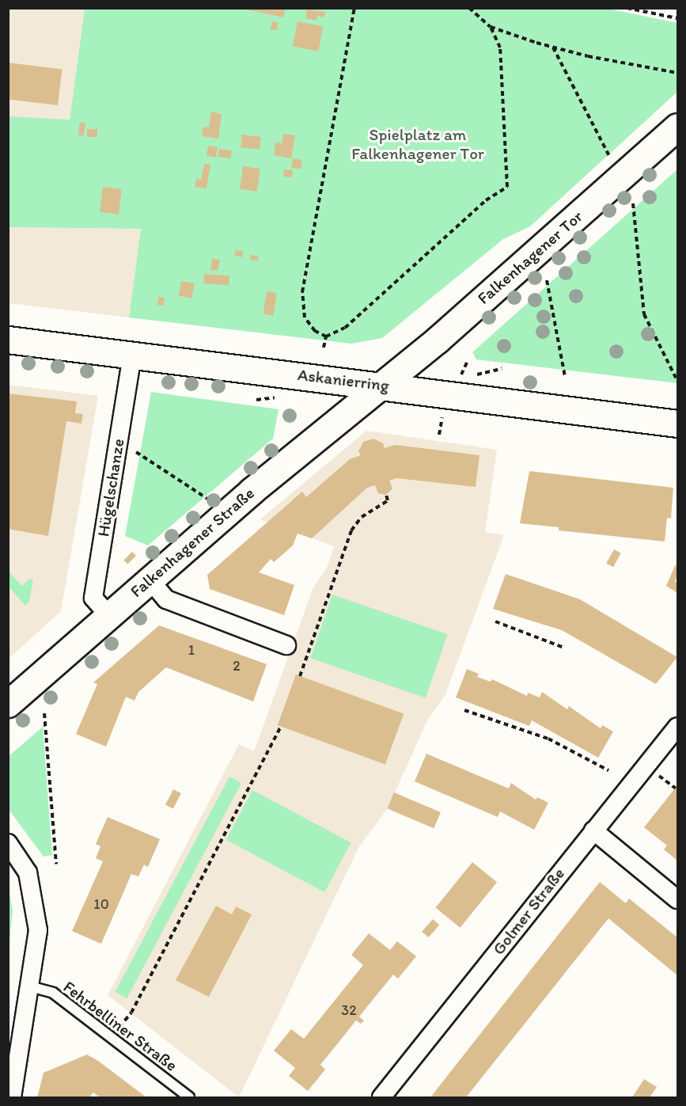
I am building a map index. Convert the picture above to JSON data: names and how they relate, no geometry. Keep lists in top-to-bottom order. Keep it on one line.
{"streets":{"street":["Falkenhagener Tor","Askanierring","Hügelschanze","Falkenhagener Straße","Golmer Straße"],"lane":["Fehrbelliner Straße"]},"crossings":[["Falkenhagener Tor","Askanierring"],["Falkenhagener Tor","Falkenhagener Straße"],["Askanierring","Hügelschanze"],["Askanierring","Falkenhagener Straße"],["Hügelschanze","Falkenhagener Straße"]],"parks":["Spielplatz am Falkenhagener Tor"],"house_numbers":["1","2","10","32"]}
